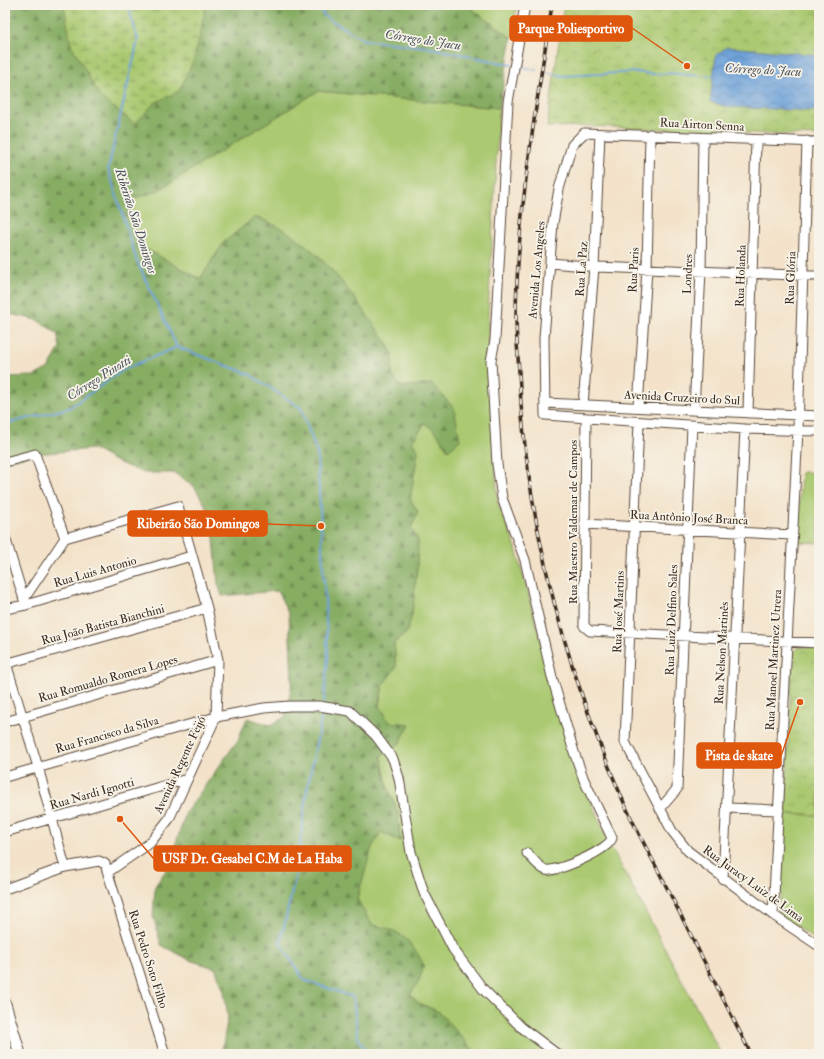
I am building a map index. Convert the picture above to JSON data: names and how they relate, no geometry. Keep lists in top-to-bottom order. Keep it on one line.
{"streets":{"street":["Rua Airton Senna","Rua La Paz","Avenida Los Angeles","Rua Paris","Londres","Rua Holanda","Rua Glória","Avenida Cruzeiro do Sul","Rua Antônio José Branca","Rua Maestro Valdemar de Campos","Rua Luis Antonio","Rua José Martins","Rua Luiz Delfino Sales","Rua João Batista Bianchini","Rua Nelson Martinês","Rua Manoel Martinez Utrera","Rua Romualdo Romera Lopes","Rua Francisco da Silva","Avenida Regente Feijó","Rua Nardi Ignotti","Rua Juracy Luiz de Lima","Rua Pedro Soto Filho"]},"crossings":[["Rua Airton Senna","Rua La Paz"],["Rua Airton Senna","Avenida Los Angeles"],["Rua Airton Senna","Rua Paris"],["Rua Airton Senna","Londres"],["Rua Airton Senna","Rua Holanda"],["Rua Airton Senna","Rua Glória"],["Rua La Paz","Avenida Cruzeiro do Sul"],["Avenida Los Angeles","Avenida Cruzeiro do Sul"],["Avenida Los Angeles","Rua Maestro Valdemar de Campos"],["Rua Paris","Avenida Cruzeiro do Sul"],["Londres","Avenida Cruzeiro do Sul"],["Rua Holanda","Avenida Cruzeiro do Sul"],["Rua Glória","Avenida Cruzeiro do Sul"],["Rua Glória","Rua Manoel Martinez Utrera"],["Rua Antônio José Branca","Rua Maestro Valdemar de Campos"],["Rua Antônio José Branca","Rua José Martins"],["Rua Antônio José Branca","Rua Luiz Delfino Sales"],["Rua Antônio José Branca","Rua Nelson Martinês"],["Rua Antônio José Branca","Rua Manoel Martinez Utrera"],["Rua Maestro Valdemar de Campos","Rua José Martins"],["Rua Luis Antonio","Avenida Regente Feijó"],["Rua José Martins","Rua Juracy Luiz de Lima"],["Rua Luiz Delfino Sales","Rua Juracy Luiz de Lima"],["Rua João Batista Bianchini","Avenida Regente Feijó"],["Rua Nelson Martinês","Rua Juracy Luiz de Lima"],["Rua Manoel Martinez Utrera","Rua Juracy Luiz de Lima"],["Rua Romualdo Romera Lopes","Avenida Regente Feijó"],["Rua Francisco da Silva","Avenida Regente Feijó"],["Avenida Regente Feijó","Rua Nardi Ignotti"],["Avenida Regente Feijó","Rua Pedro Soto Filho"]],"water":["Córrego do Jacu","Ribeirão São Domingos","Córrego Pinotti"],"places":["Parque Poliesportivo","Ribeirão São Domingos","Pista de skate","USF Dr. Gesabel C.M de La Haba"]}
